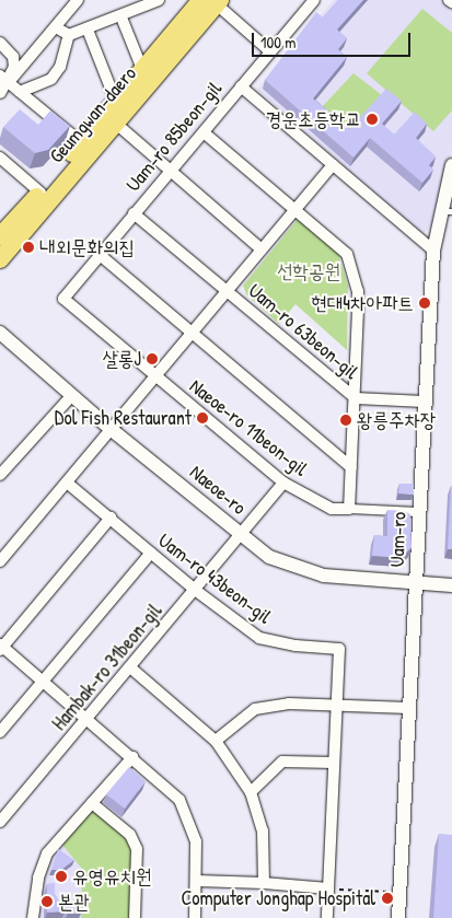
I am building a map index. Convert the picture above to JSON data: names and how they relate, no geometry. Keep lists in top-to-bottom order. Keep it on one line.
{"streets":{"main road":["Geumgwan-daero"],"street":["Uam-ro 85beon-gil","Uam-ro 63beon-gil","Naeoe-ro 11beon-gil","Naeoe-ro","Uam-ro","Uam-ro 43beon-gil","Hambak-ro 31beon-gil"]},"crossings":[["Uam-ro 85beon-gil","Naeoe-ro 11beon-gil"],["Uam-ro 63beon-gil","Naeoe-ro 11beon-gil"],["Uam-ro 63beon-gil","Uam-ro"],["Naeoe-ro 11beon-gil","Uam-ro"],["Naeoe-ro 11beon-gil","Hambak-ro 31beon-gil"],["Naeoe-ro","Uam-ro"],["Naeoe-ro","Hambak-ro 31beon-gil"],["Uam-ro 43beon-gil","Hambak-ro 31beon-gil"]],"parks":["선학공원"],"places":["경운초등학교","내외문화의집","현대4차아파트","살롱J","Dol Fish Restaurant","왕릉주차장","유영유치원","Computer Jonghap Hospital","본관"],"scale_bar":"100 m"}
